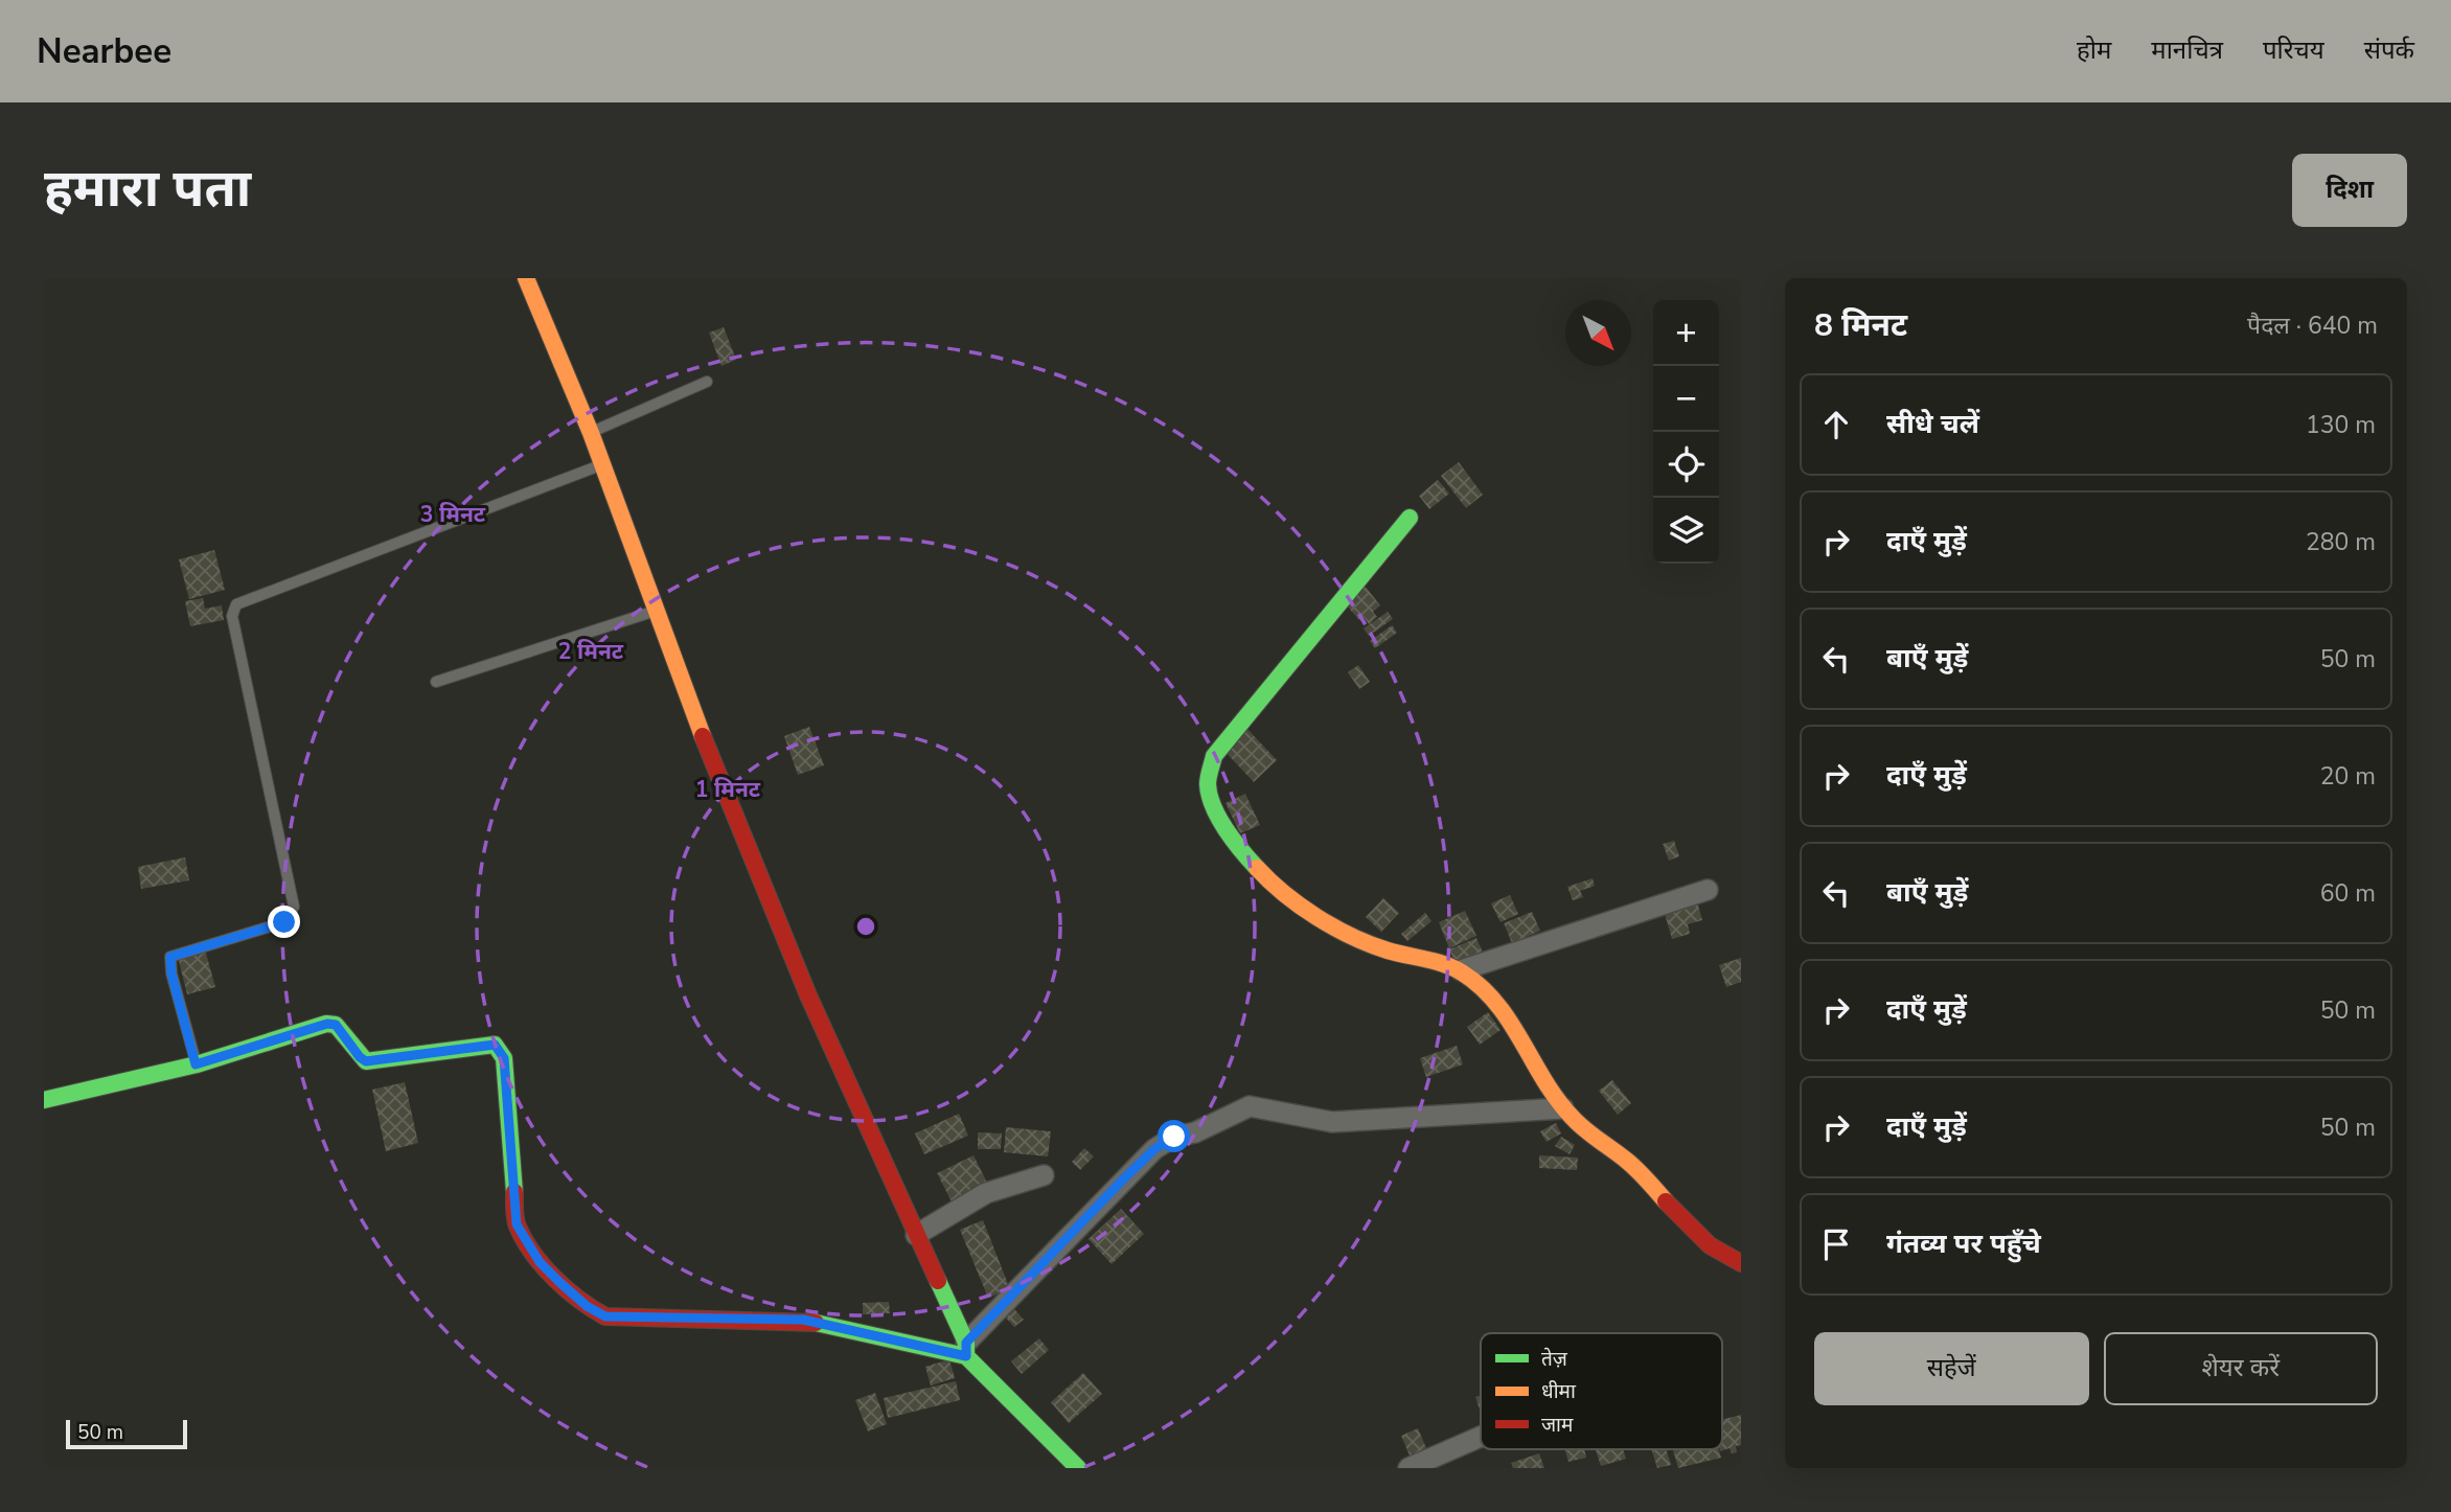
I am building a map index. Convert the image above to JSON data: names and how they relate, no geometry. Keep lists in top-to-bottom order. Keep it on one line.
{"legend":["तेज़","धीमा","जाम"],"scale_bar":"50 m","north":"bottom right","page":{"header":"Nearbee","nav":["होम","मानचित्र","परिचय","संपर्क"],"title":"हमारा पता","buttons":["दिशा",["सहेजें","शेयर करें"]],"heading":["8 मिनट","पैदल · 640 m"],"map_buttons":["+","−"],"list":[["सीधे चलें","130 m"],["दाएँ मुड़ें","280 m"],["बाएँ मुड़ें","50 m"],["दाएँ मुड़ें","20 m"],["बाएँ मुड़ें","60 m"],["दाएँ मुड़ें","50 m"],["दाएँ मुड़ें","50 m"],"गंतव्य पर पहुँचे"],"scale":"50 m"},"rings":["3 मिनट","2 मिनट","1 मिनट"]}
